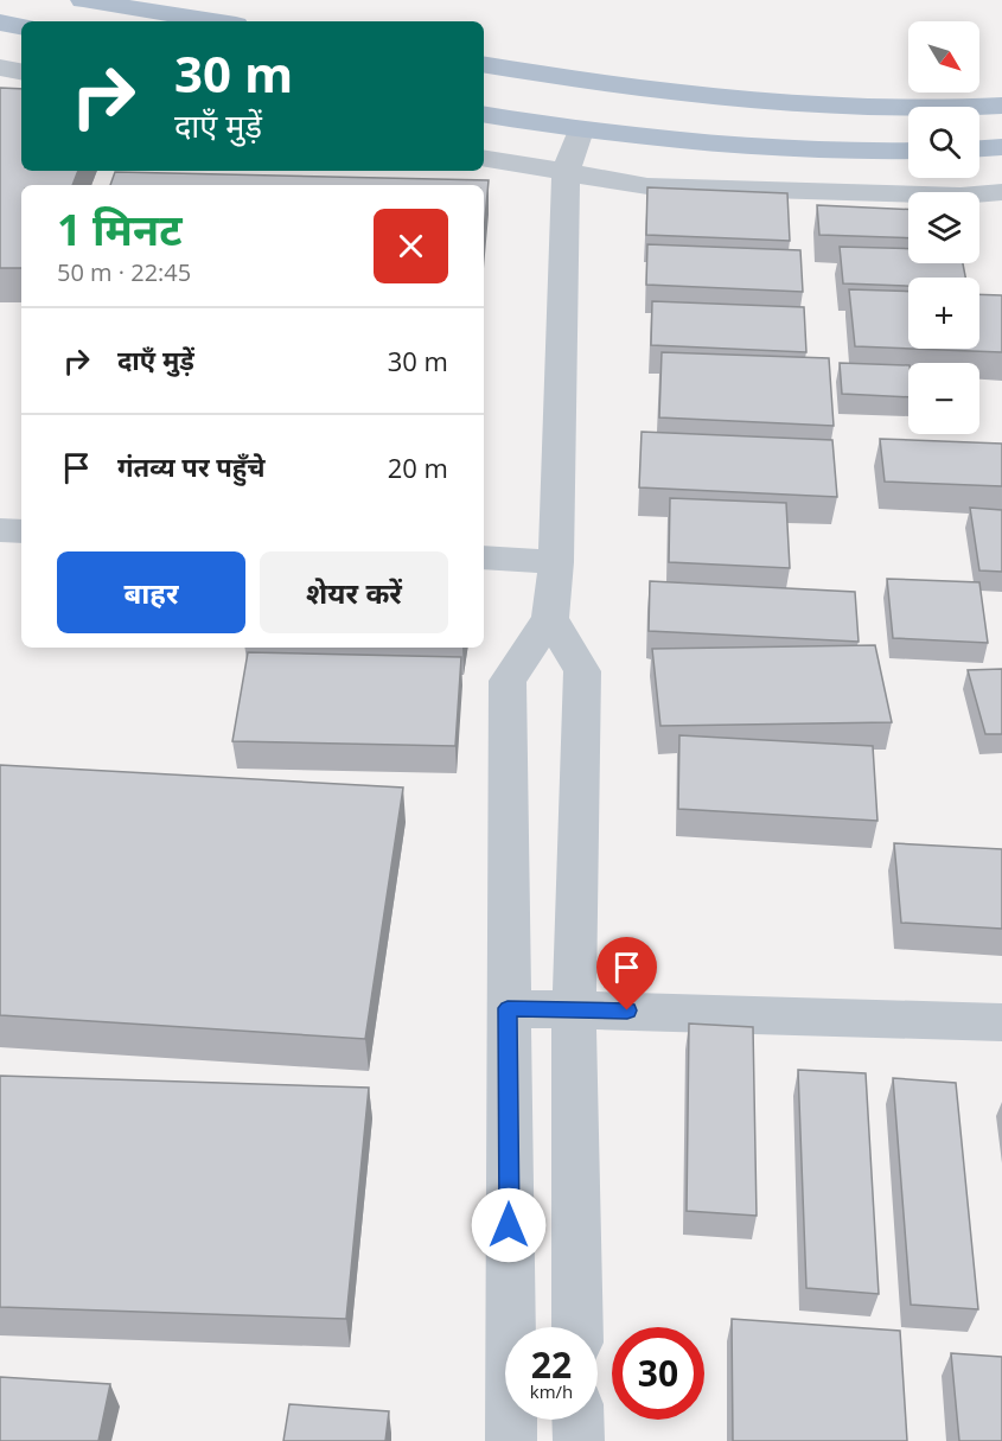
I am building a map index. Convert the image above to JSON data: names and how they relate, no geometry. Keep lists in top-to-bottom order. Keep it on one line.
{"north":"bottom right","page":{"map_buttons":["+","−"],"turn":["30 m","दाएँ मुड़ें"],"heading":["1 मिनट","50 m · 22:45"],"list":[{"name":"दाएँ मुड़ें","value":"30 m"},{"name":"गंतव्य पर पहुँचे","value":"20 m"}],"buttons":["बाहर","शेयर करें"],"speed":"22 km/h","limit":"30"}}
